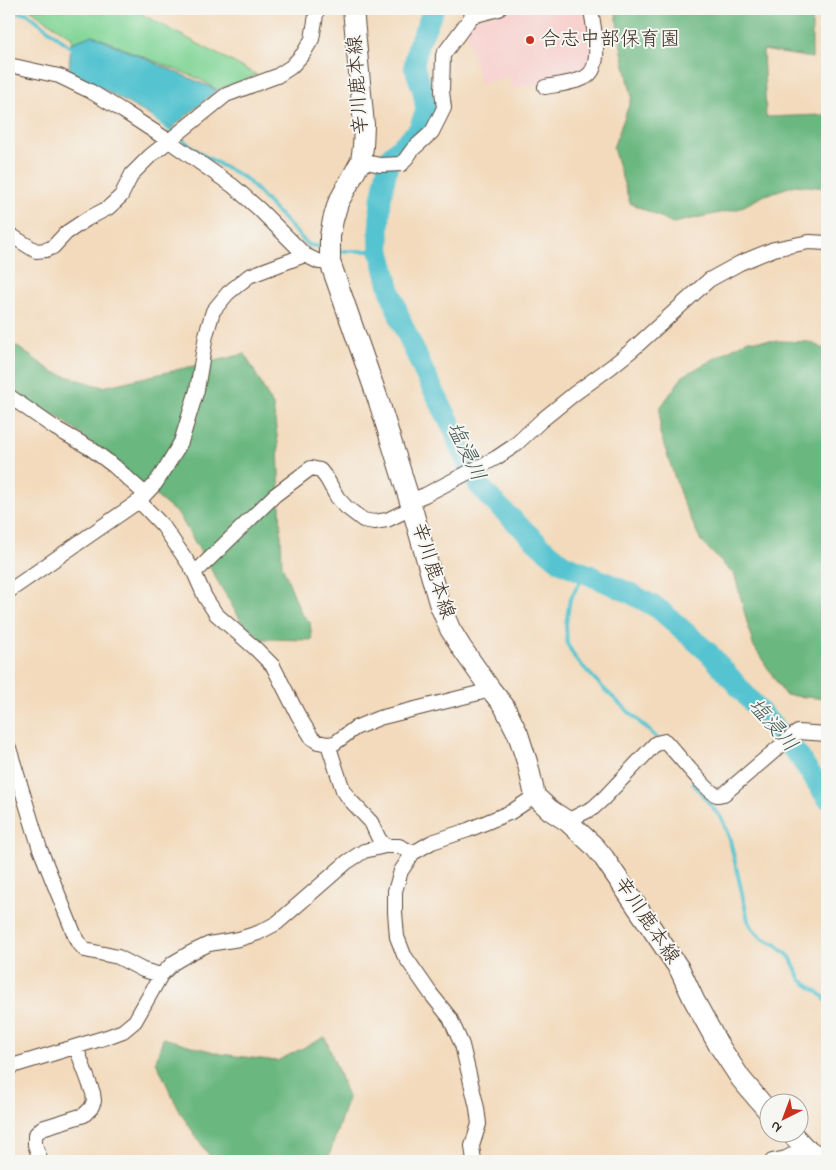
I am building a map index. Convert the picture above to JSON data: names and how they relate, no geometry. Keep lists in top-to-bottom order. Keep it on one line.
{"streets":{"main road":["辛川鹿本線"]},"water":["塩浸川"],"places":["合志中部保育園"],"north":"bottom left"}
